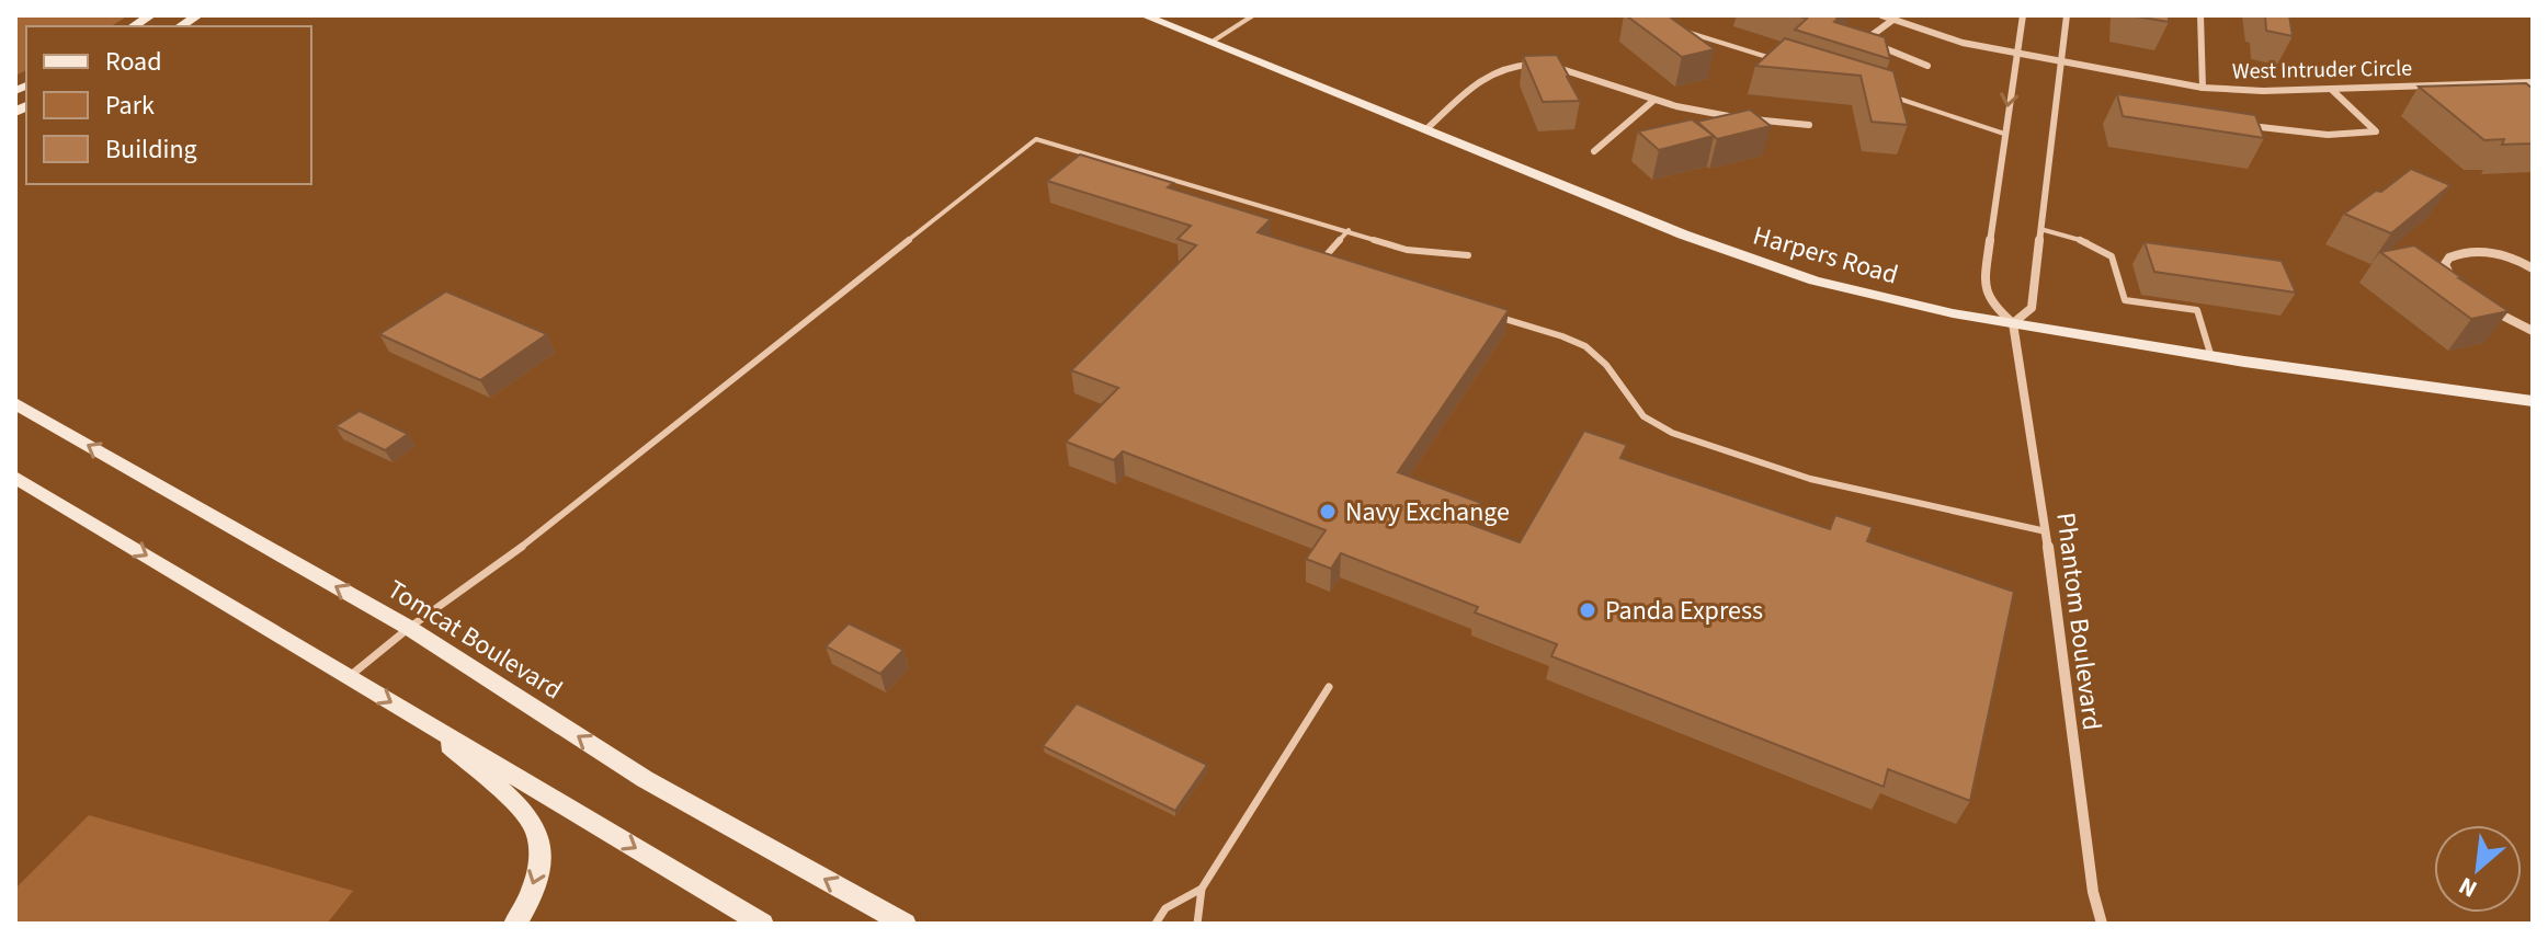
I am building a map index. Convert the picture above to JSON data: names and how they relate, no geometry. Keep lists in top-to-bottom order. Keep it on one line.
{"streets":{"main road":["Harpers Road","Tomcat Boulevard"],"street":["West Intruder Circle","Phantom Boulevard"]},"crossings":[["Harpers Road","Phantom Boulevard"]],"places":["Navy Exchange","Panda Express"],"legend":["Road","Park","Building"],"north":"bottom left"}
